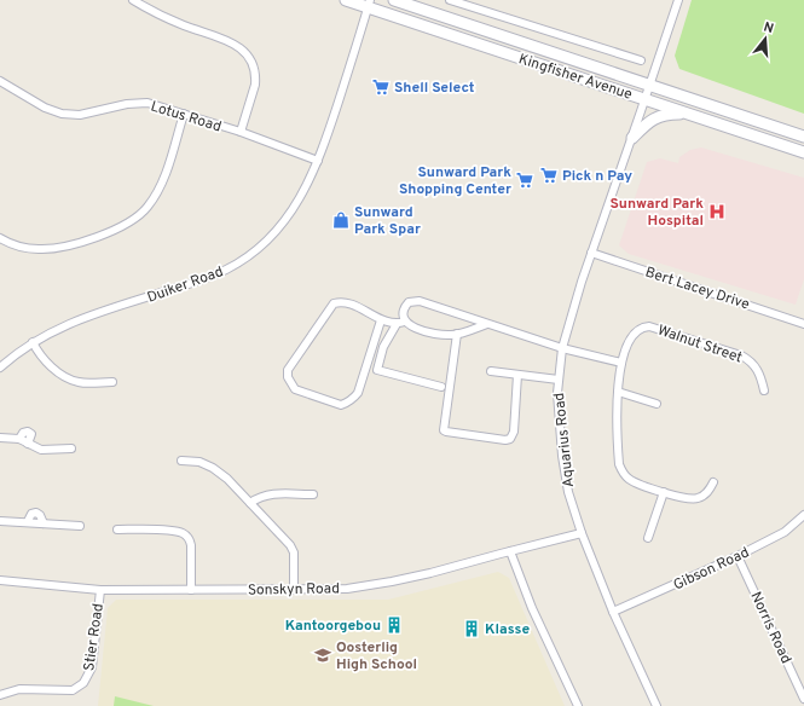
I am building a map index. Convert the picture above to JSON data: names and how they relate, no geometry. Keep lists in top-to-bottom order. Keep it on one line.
{"streets":{"street":["Kingfisher Avenue","Lotus Road","Duiker Road","Bert Lacey Drive","Walnut Street","Aquarius Road","Gibson Road","Sonskyn Road","Norris Road","Stier Road"]},"crossings":[["Kingfisher Avenue","Duiker Road"],["Kingfisher Avenue","Aquarius Road"],["Lotus Road","Duiker Road"],["Bert Lacey Drive","Aquarius Road"],["Aquarius Road","Gibson Road"],["Aquarius Road","Sonskyn Road"],["Gibson Road","Norris Road"],["Sonskyn Road","Stier Road"]],"places":{"supermarket":["Shell Select","Pick n Pay","Sunward Park Shopping Center"],"hospital":["Sunward Park Hospital"],"shop":["Sunward Park Spar"],"building":["Kantoorgebou","Klasse"],"school or university":["Oosterlig High School"]},"north":"top"}
